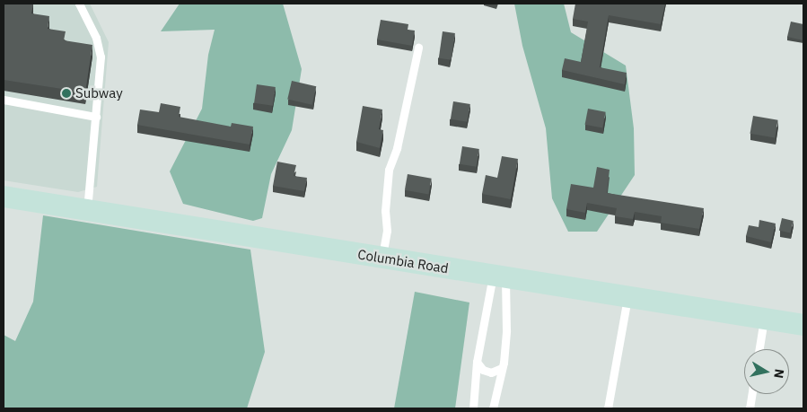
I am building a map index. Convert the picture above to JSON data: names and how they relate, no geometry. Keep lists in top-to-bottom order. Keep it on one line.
{"streets":{"main road":["Columbia Road"]},"places":["Subway"],"north":"right"}
